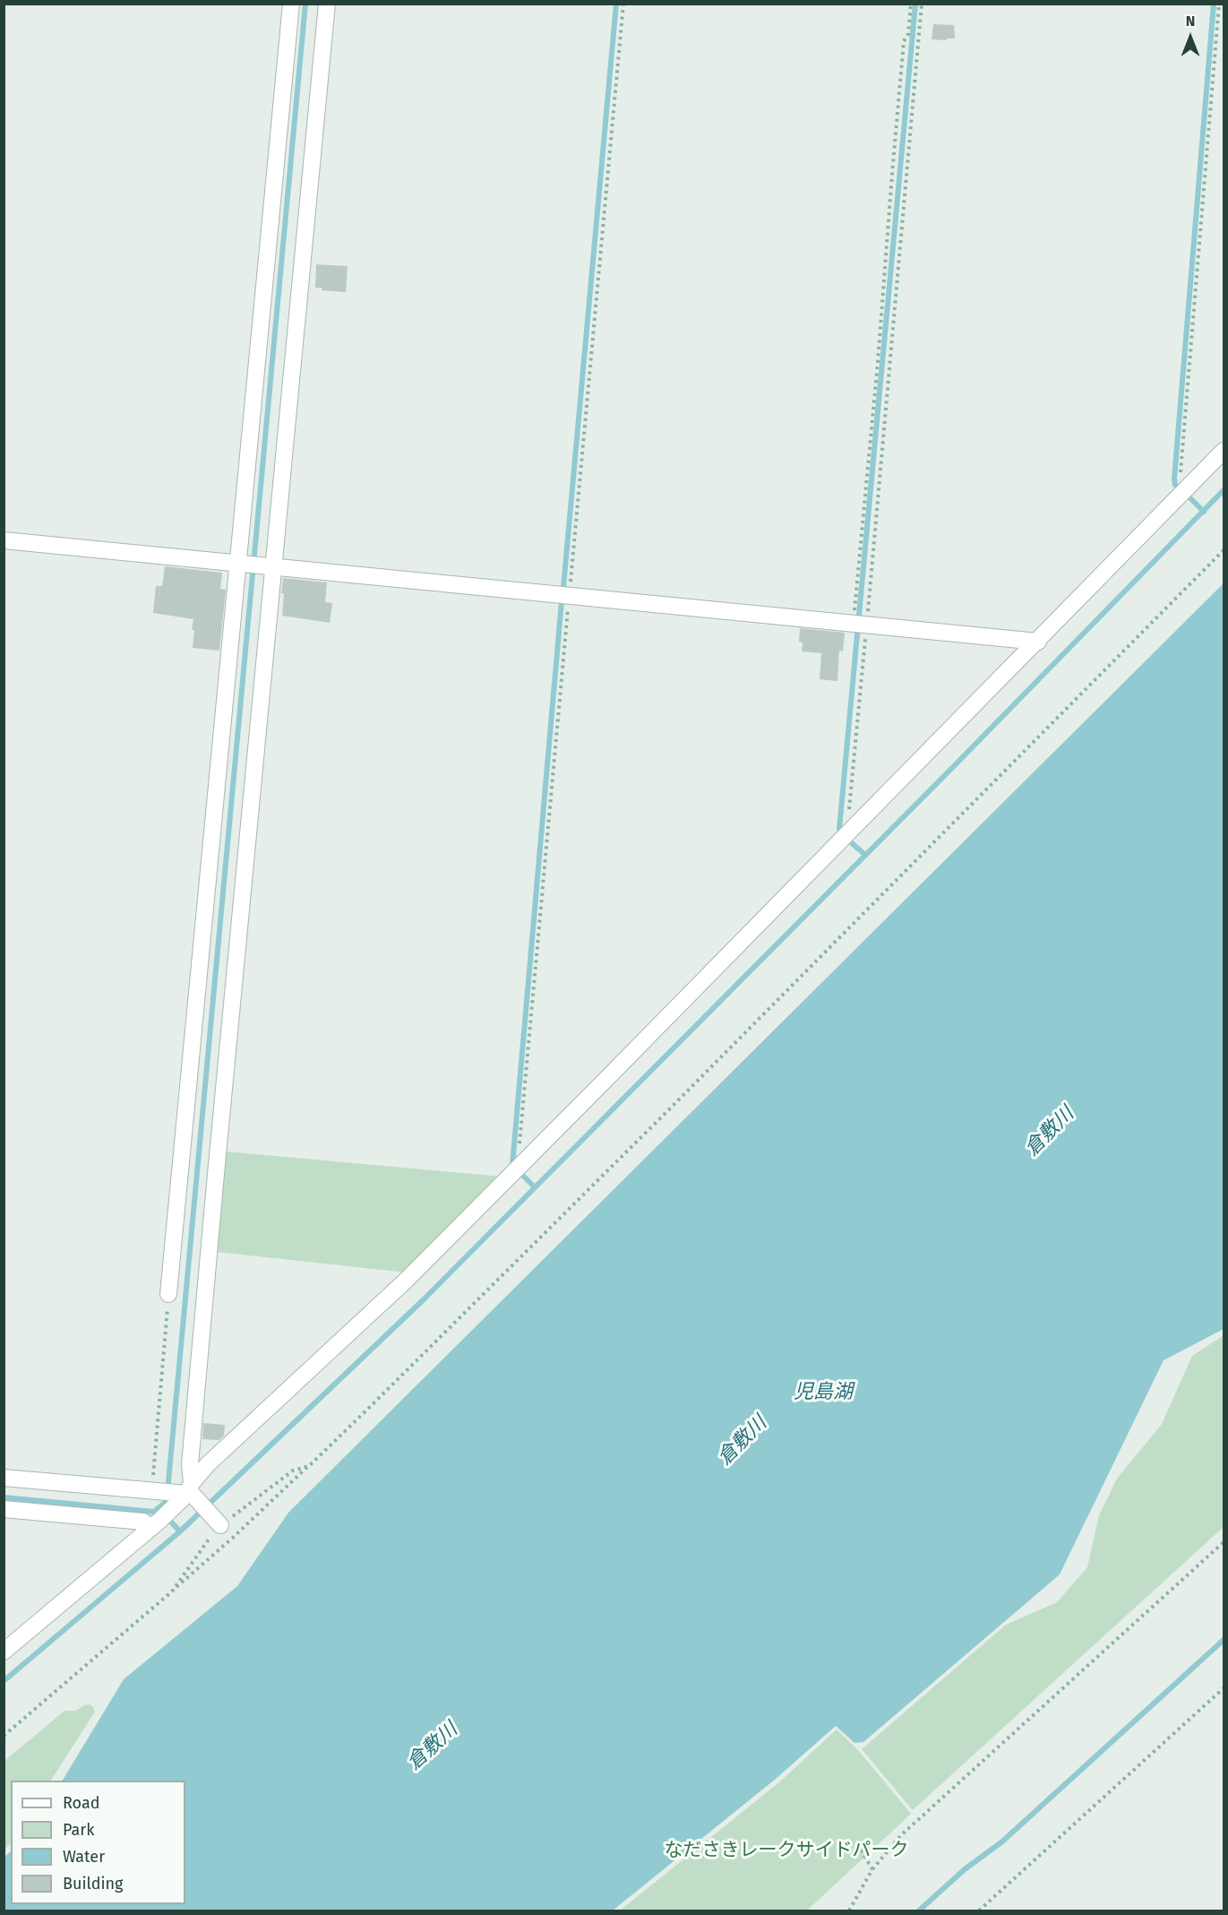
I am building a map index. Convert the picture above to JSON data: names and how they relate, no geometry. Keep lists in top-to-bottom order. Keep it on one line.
{"water":["倉敷川","児島湖"],"parks":["なださきレークサイドパーク"],"legend":["Road","Park","Water","Building"],"north":"top"}
